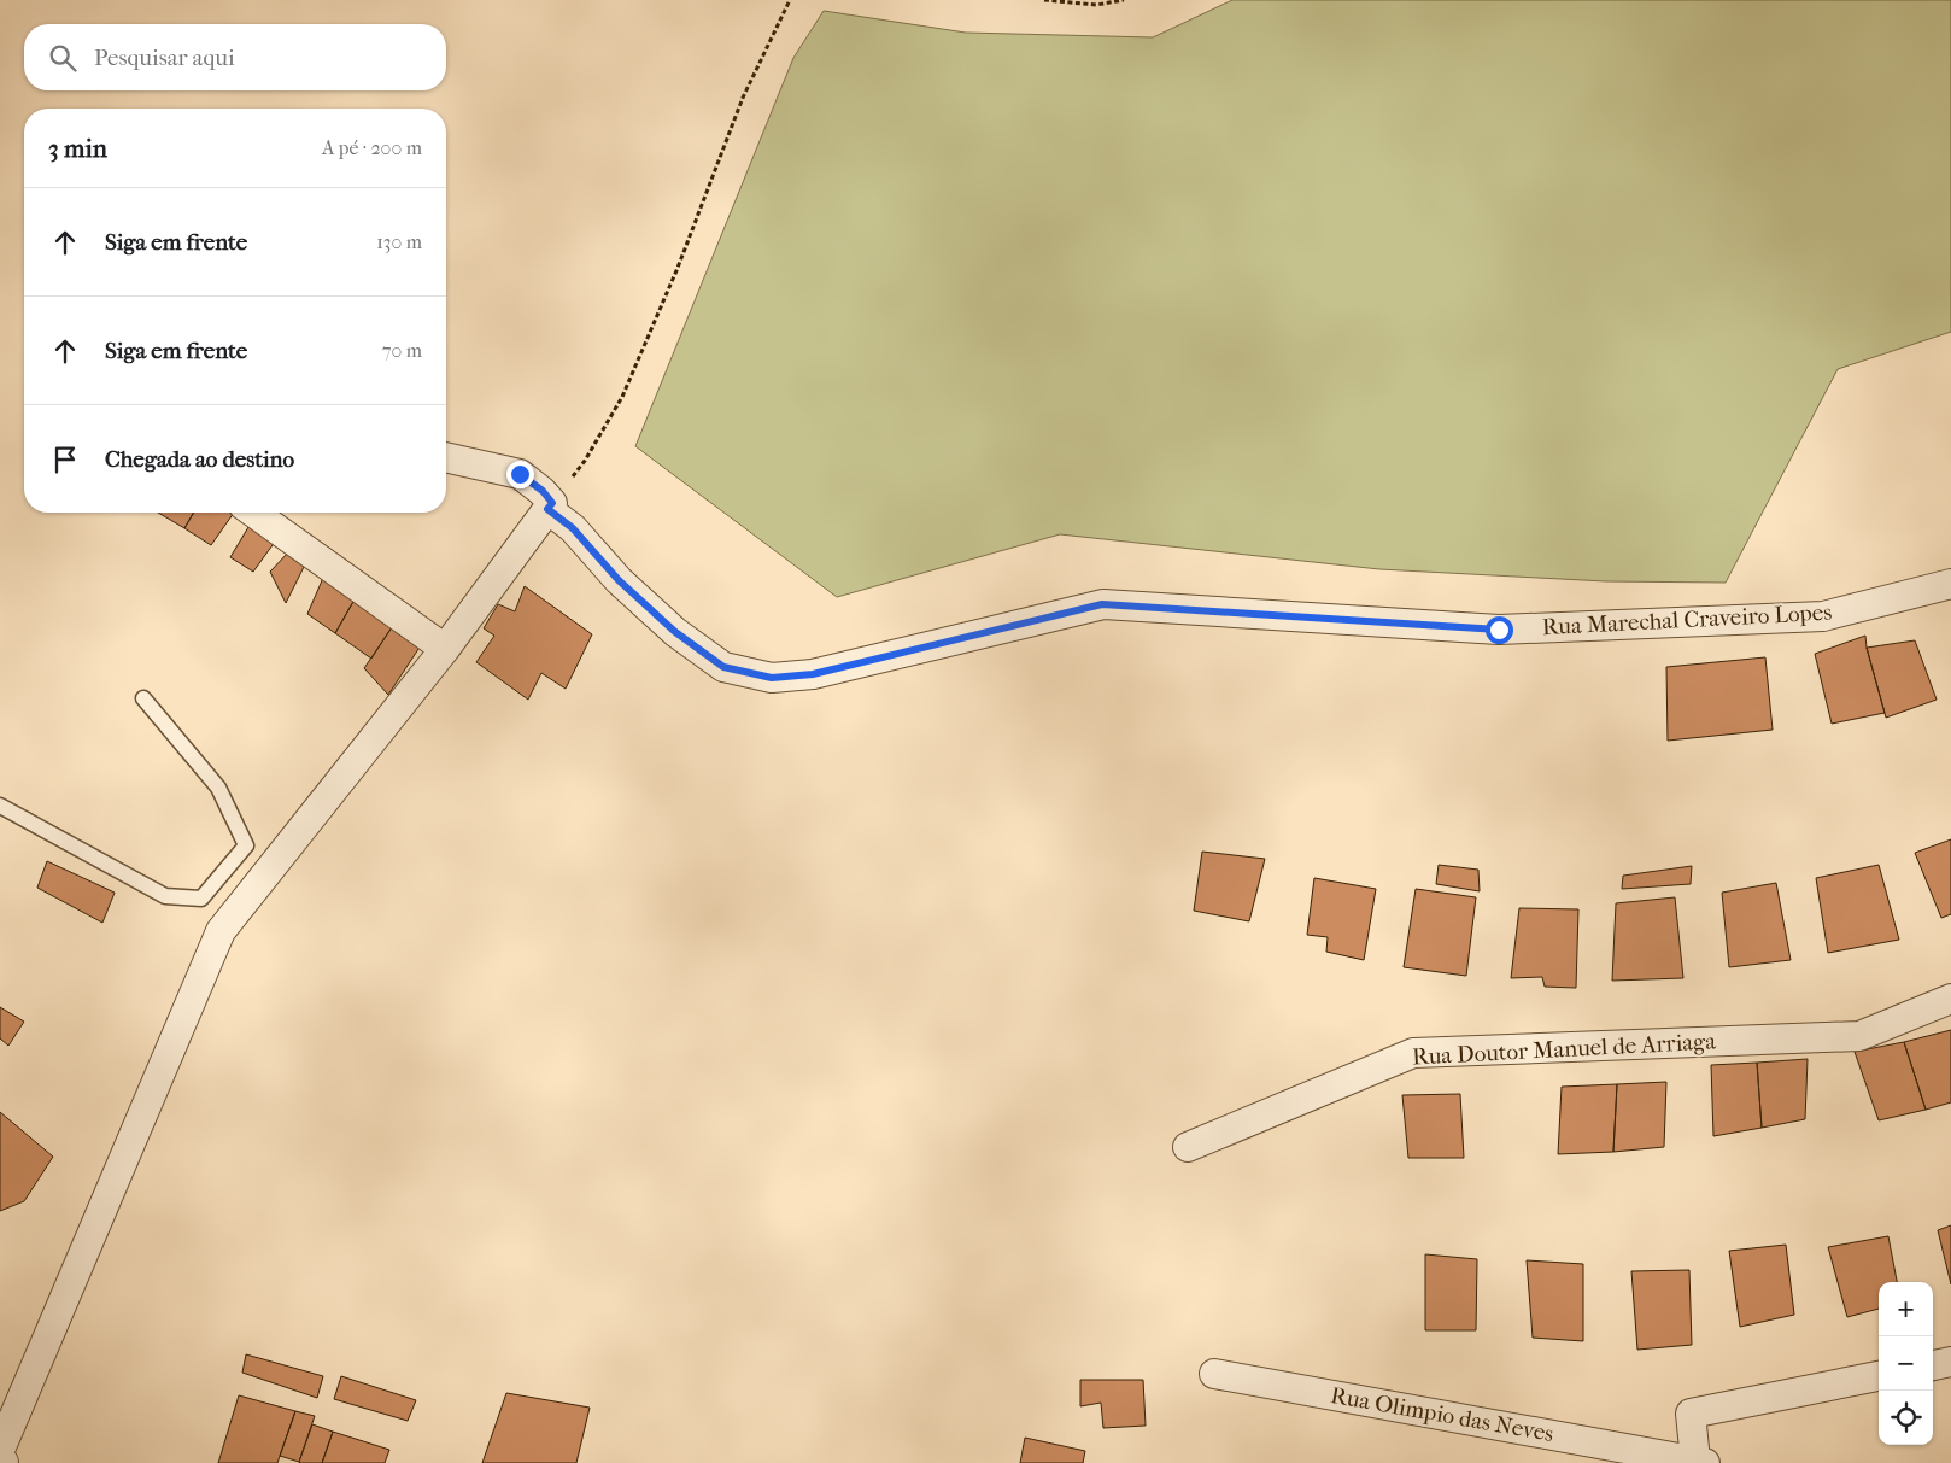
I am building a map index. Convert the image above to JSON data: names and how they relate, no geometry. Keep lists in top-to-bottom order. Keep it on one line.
{"streets":{"street":["Rua Marechal Craveiro Lopes","Rua Doutor Manuel de Arriaga","Rua Olimpio das Neves"]},"page":{"search":"Pesquisar aqui","heading":["3 min","A pé · 200 m"],"list":[["Siga em frente","130 m"],["Siga em frente","70 m"],"Chegada ao destino"],"map_buttons":["+","−"]}}
